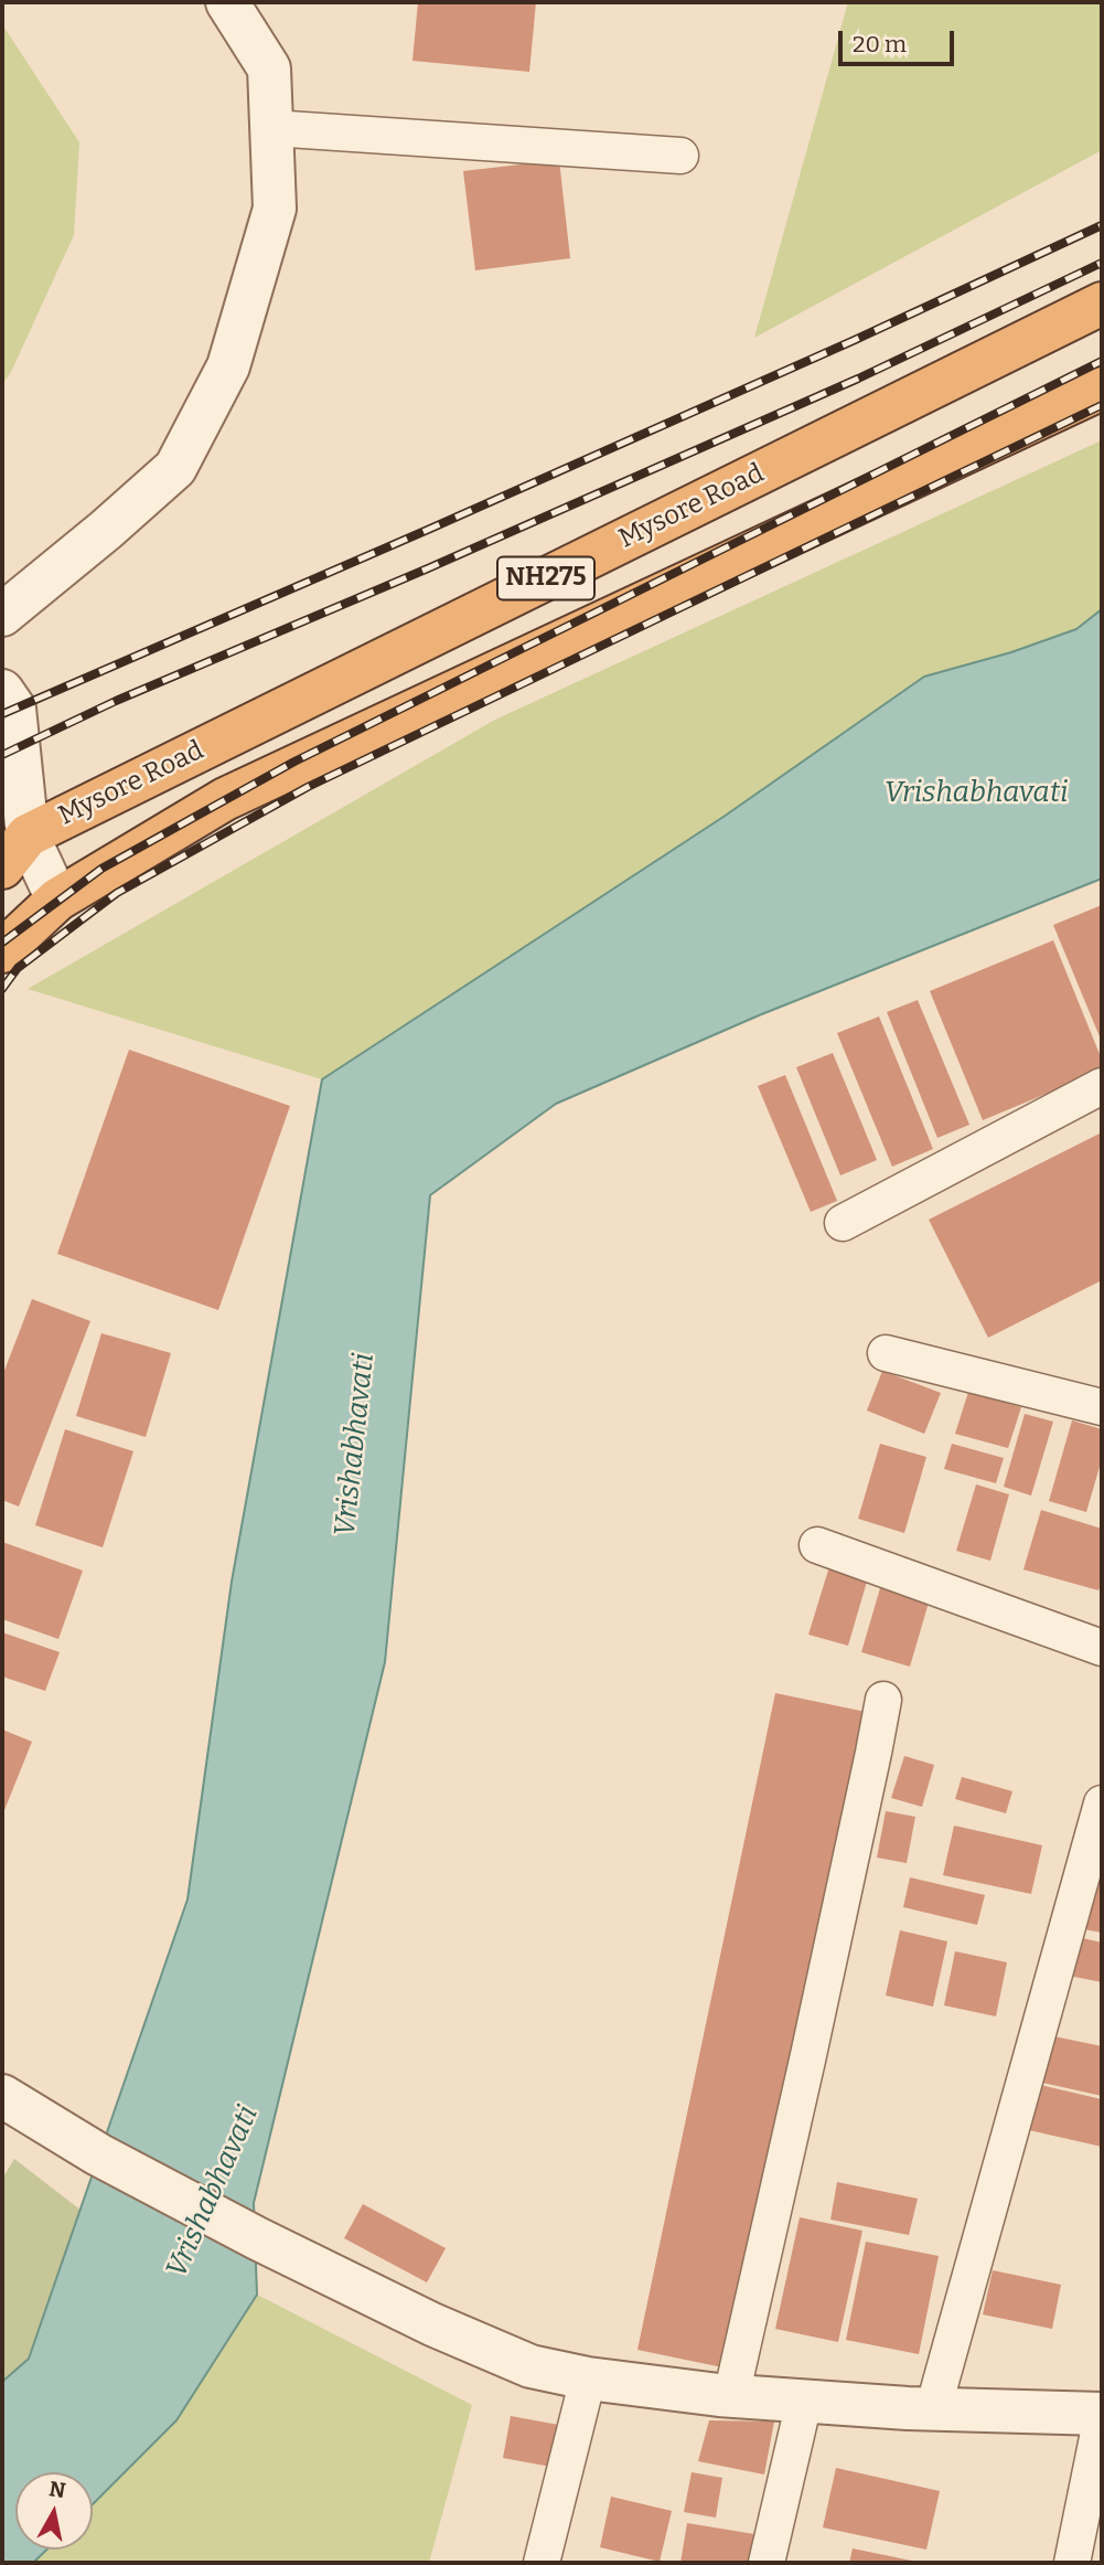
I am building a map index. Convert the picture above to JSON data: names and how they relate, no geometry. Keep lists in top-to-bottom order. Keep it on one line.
{"streets":{"highway":["Mysore Road","NH275"]},"water":["Vrishabhavati"],"scale_bar":"20 m","north":"top"}
